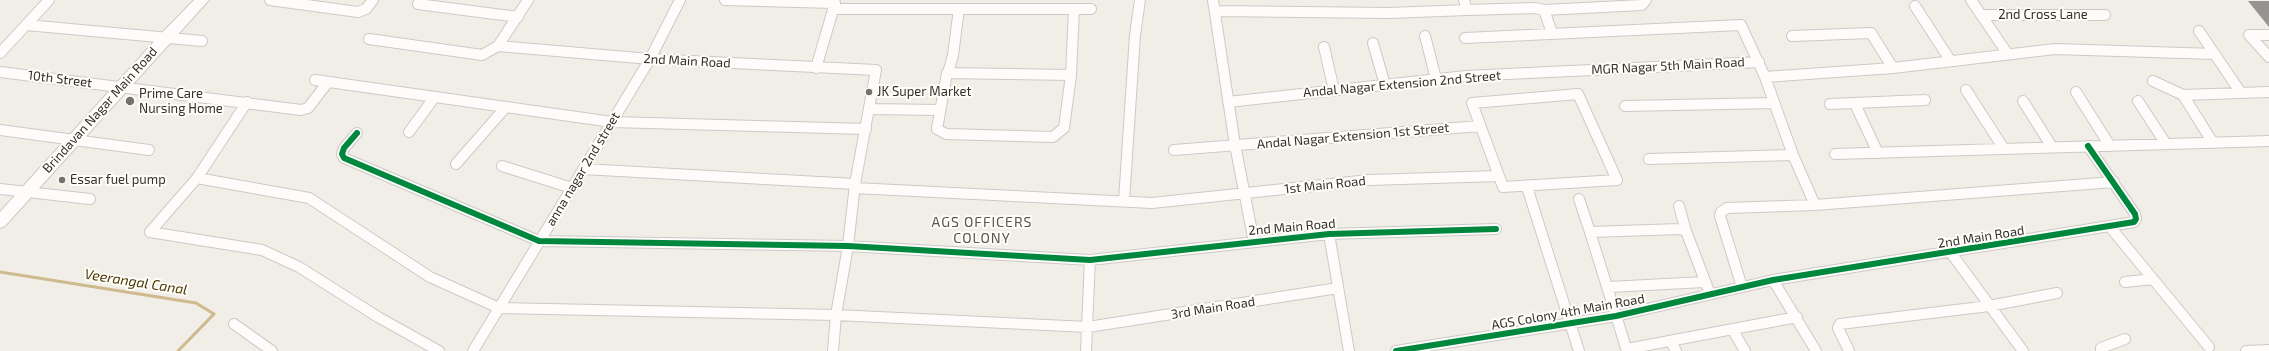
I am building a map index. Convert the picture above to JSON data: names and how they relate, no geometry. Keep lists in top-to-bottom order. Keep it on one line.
{"streets":{"street":["2nd Cross Lane","2nd Main Road","MGR Nagar 5th Main Road","10th Street","Andal Nagar Extension 2nd Street","Brindavan Nagar Main Road","Andal Nagar Extension 1st Street","anna nagar 2nd street","1st Main Road","3rd Main Road","AGS Colony 4th Main Road"]},"crossings":[["2nd Main Road","anna nagar 2nd street"],["2nd Main Road","AGS Colony 4th Main Road"],["MGR Nagar 5th Main Road","Andal Nagar Extension 2nd Street"],["10th Street","Brindavan Nagar Main Road"],["anna nagar 2nd street","1st Main Road"],["anna nagar 2nd street","3rd Main Road"]],"districts":["AGS OFFICERS COLONY"],"water":["Veerangal Canal"],"places":["JK Super Market","Prime Care Nursing Home","Essar fuel pump"]}
